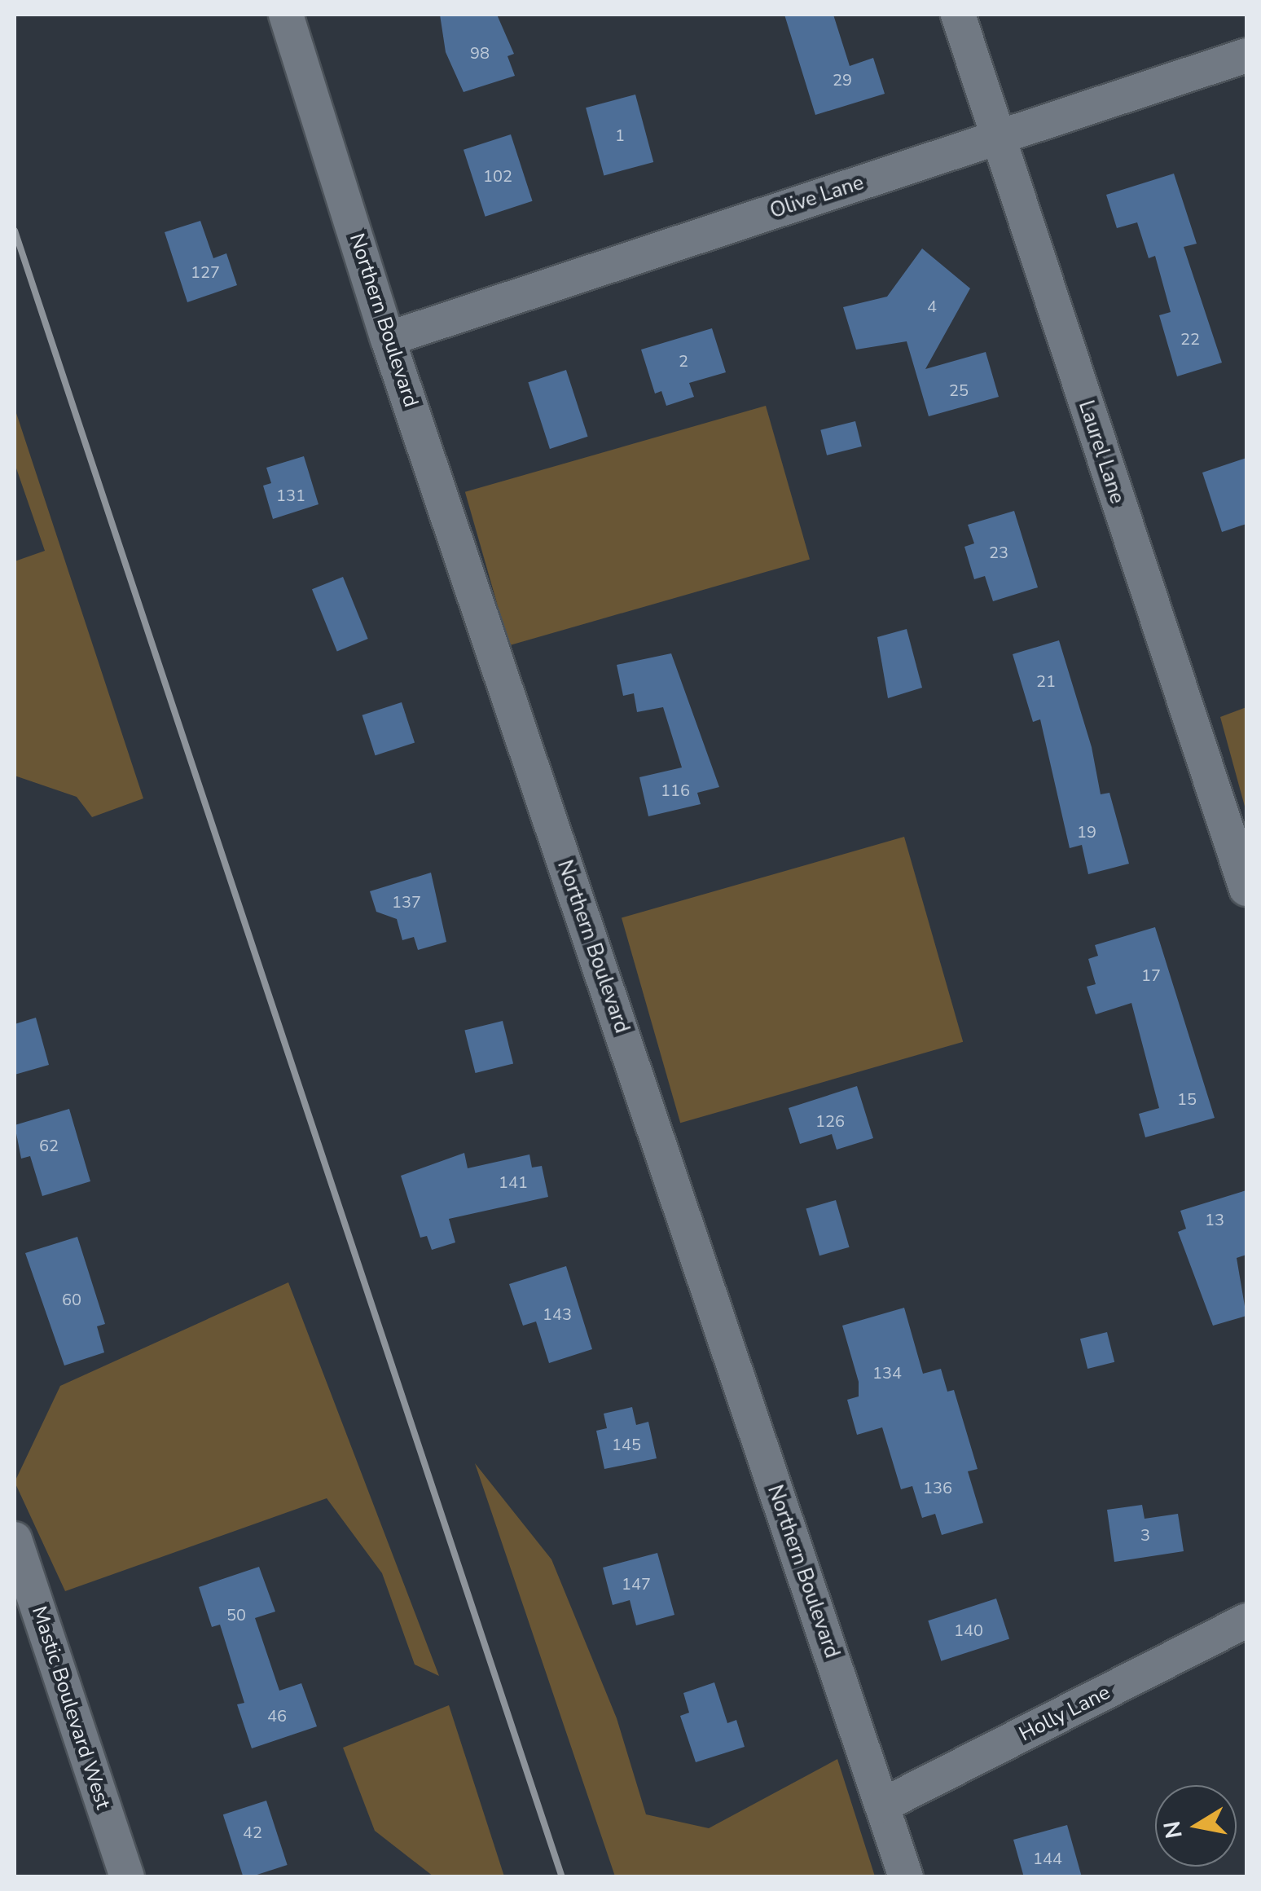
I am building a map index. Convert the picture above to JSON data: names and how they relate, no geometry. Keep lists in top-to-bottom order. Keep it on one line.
{"streets":{"street":["Olive Lane","Northern Boulevard","Laurel Lane","Mastic Boulevard West","Holly Lane"]},"crossings":[["Olive Lane","Northern Boulevard"],["Olive Lane","Laurel Lane"],["Northern Boulevard","Holly Lane"]],"house_numbers":["98","29","1","102","127","4","22","2","25","131","23","21","116","19","137","17","15","126","62","141","13","60","143","134","145","136","3","147","50","140","46","42","144"],"north":"left"}
